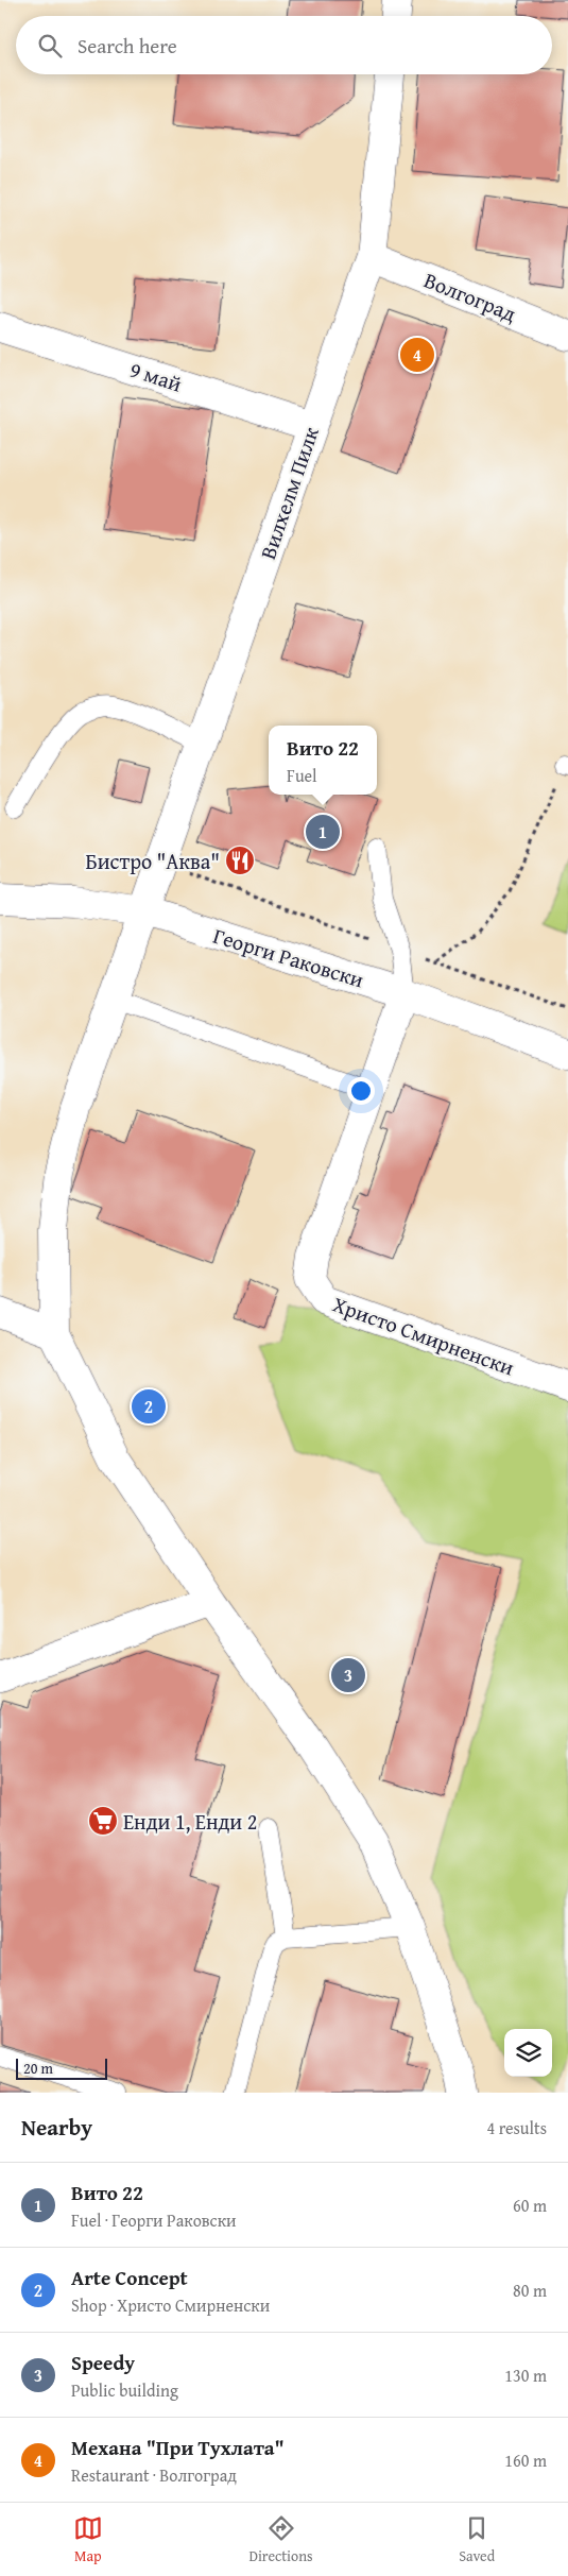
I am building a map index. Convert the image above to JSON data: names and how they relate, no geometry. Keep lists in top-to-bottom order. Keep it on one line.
{"streets":{"street":["Волгоград","9 май","Вилхелм Пилк","Георги Раковски","Христо Смирненски"]},"crossings":[["Волгоград","Вилхелм Пилк"],["9 май","Вилхелм Пилк"],["Вилхелм Пилк","Георги Раковски"],["Георги Раковски","Христо Смирненски"]],"places":{"restaurant":["Бистро \"Аква\""],"supermarket":["Енди 1, Енди 2"]},"scale_bar":"20 m","page":{"search":"Search here","pins":["4","1","2","3"],"popup":["Вито 22","Fuel"],"scale":"20 m","heading":["Nearby","4 results"],"list":[{"mark":"1","name":"Вито 22","note":"Fuel · Георги Раковски","value":"60 m"},{"mark":"2","name":"Arte Concept","note":"Shop · Христо Смирненски","value":"80 m"},{"mark":"3","name":"Speedy","note":"Public building","value":"130 m"},{"mark":"4","name":"Механа \"При Тухлата\"","note":"Restaurant · Волгоград","value":"160 m"}],"nav":["Map","Directions","Saved"]}}
